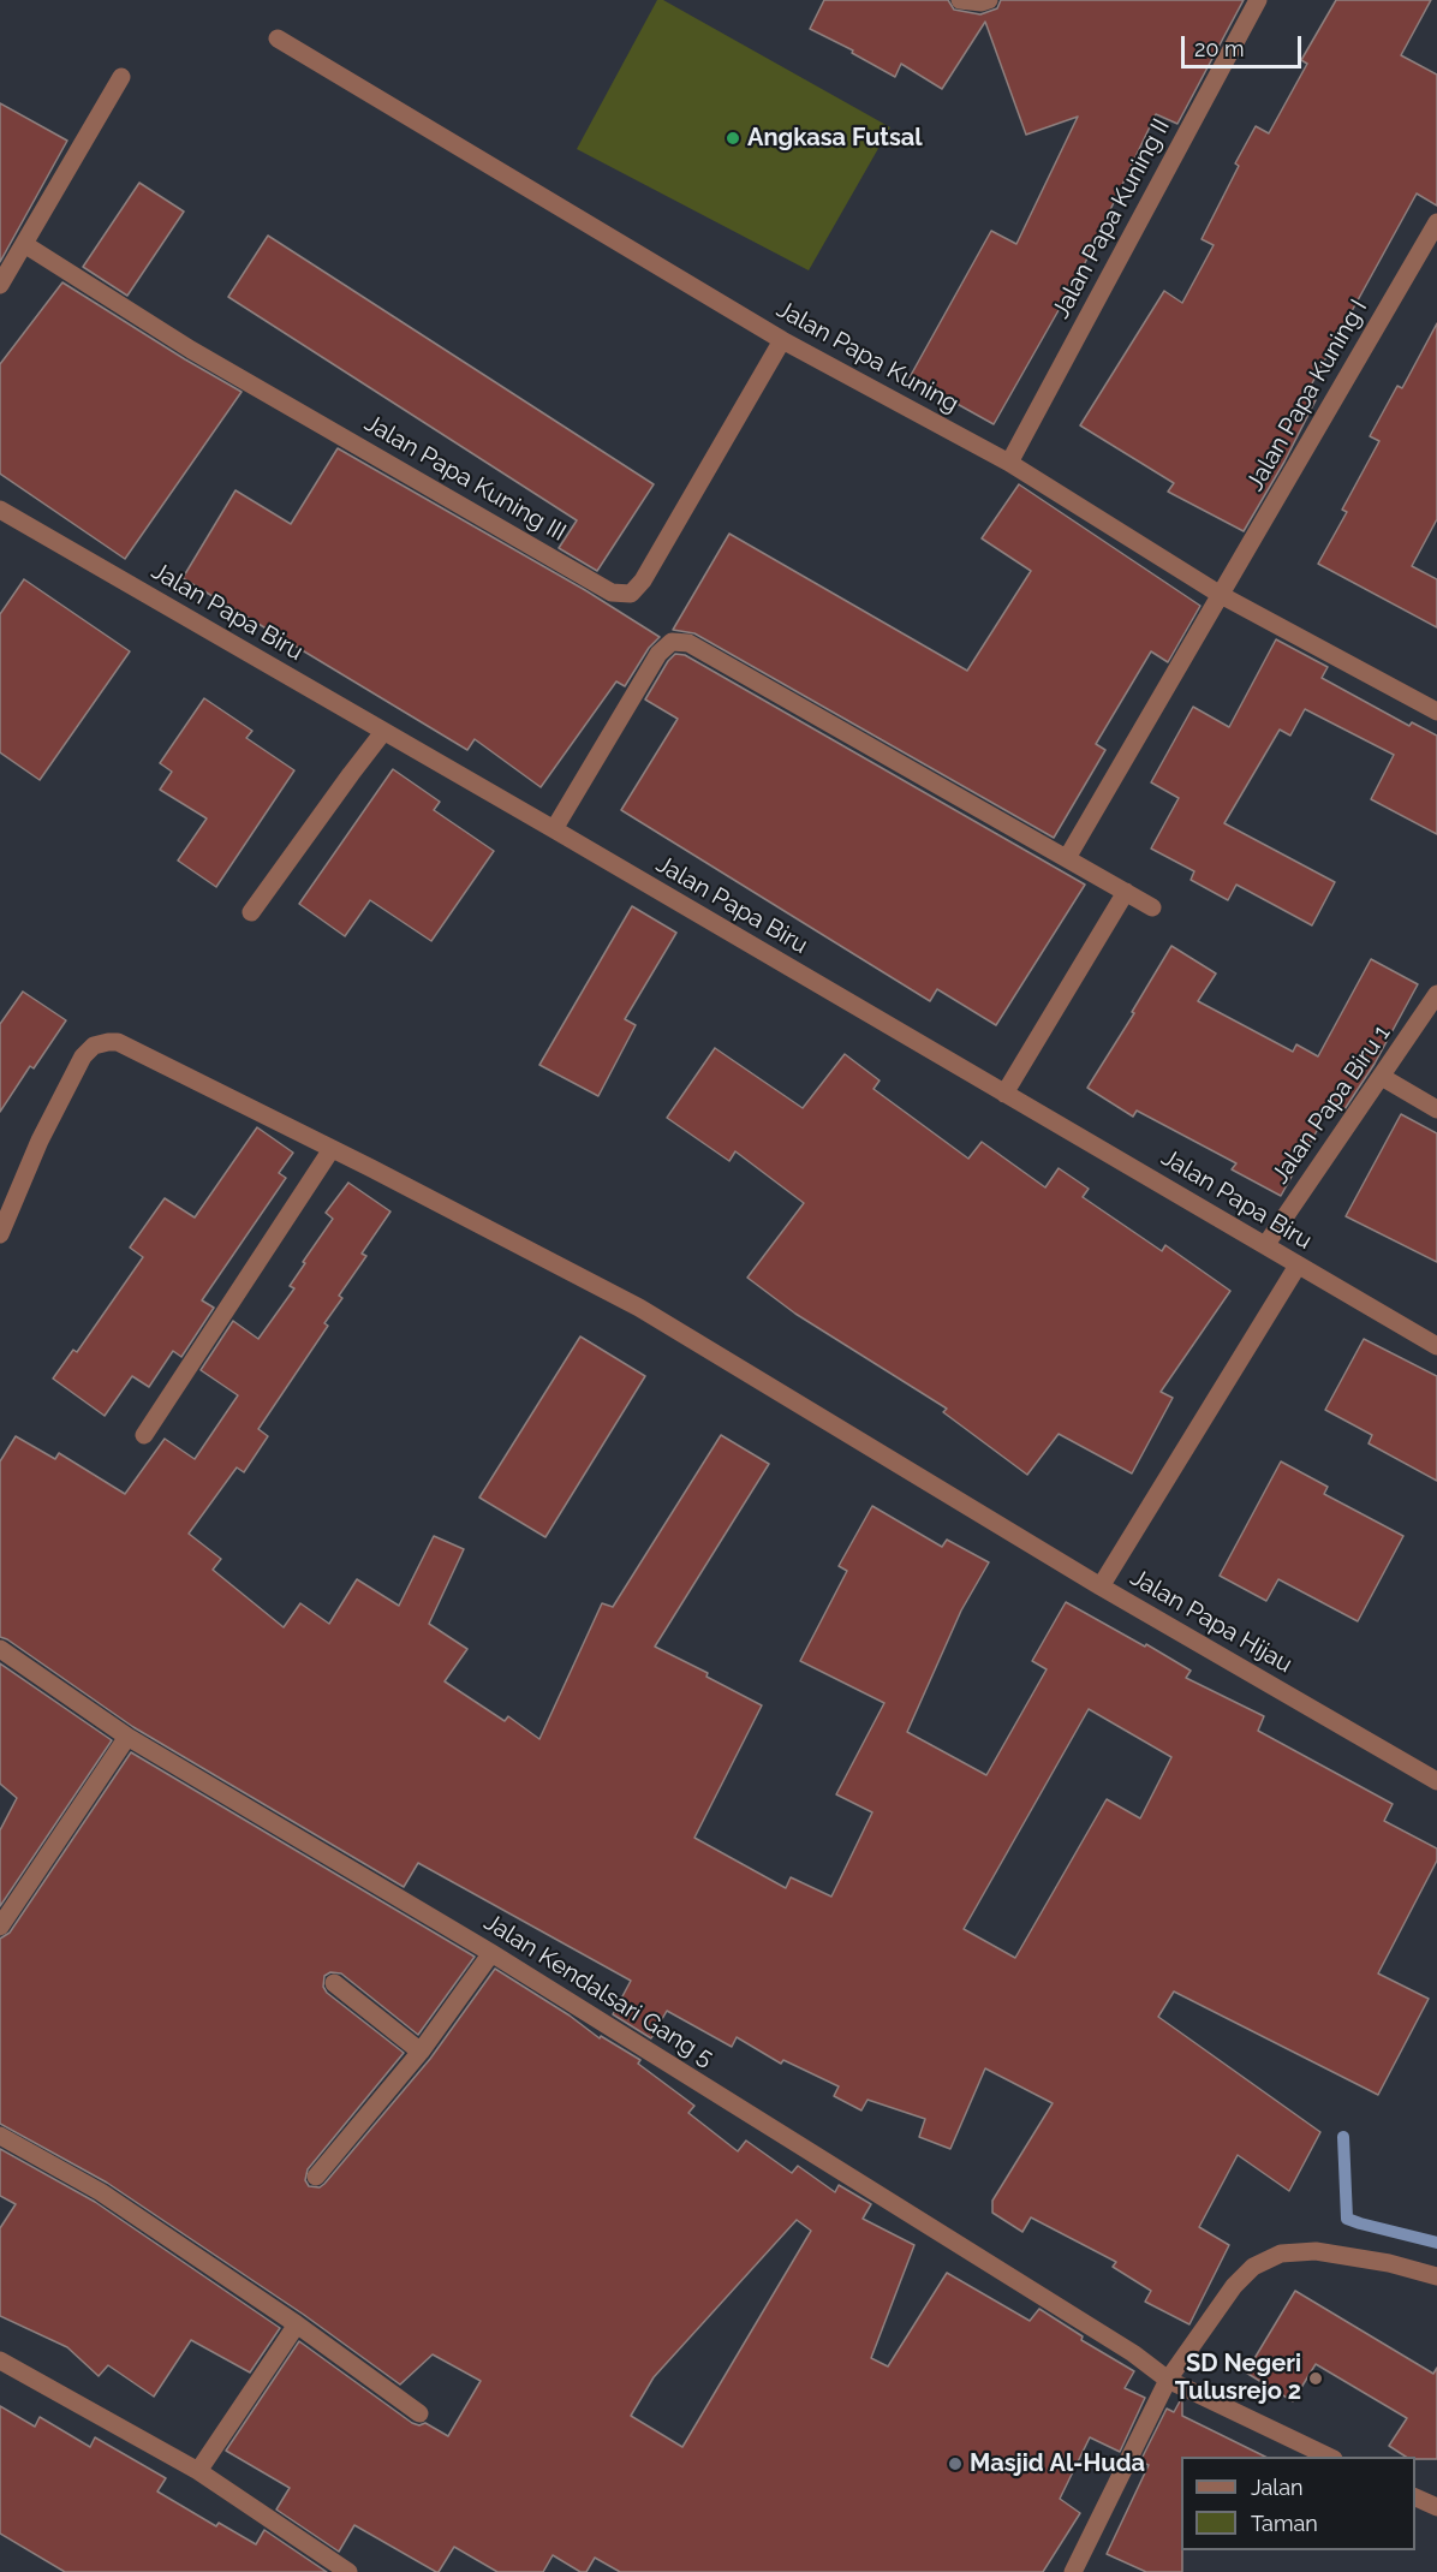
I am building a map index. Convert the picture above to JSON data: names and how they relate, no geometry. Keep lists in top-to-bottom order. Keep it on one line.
{"streets":{"street":["Jalan Papa Kuning II","Jalan Papa Kuning","Jalan Papa Kuning I","Jalan Papa Kuning III","Jalan Papa Biru","Jalan Papa Biru 1","Jalan Papa Hijau","Jalan Kendalsari Gang 5"]},"crossings":[["Jalan Papa Kuning II","Jalan Papa Kuning"],["Jalan Papa Kuning","Jalan Papa Kuning I"],["Jalan Papa Kuning","Jalan Papa Kuning III"],["Jalan Papa Biru","Jalan Papa Biru 1"],["Jalan Papa Biru","Jalan Papa Hijau"]],"places":["Angkasa Futsal","SD Negeri Tulusrejo 2","Masjid Al-Huda"],"legend":["Jalan","Taman"],"scale_bar":"20 m"}
